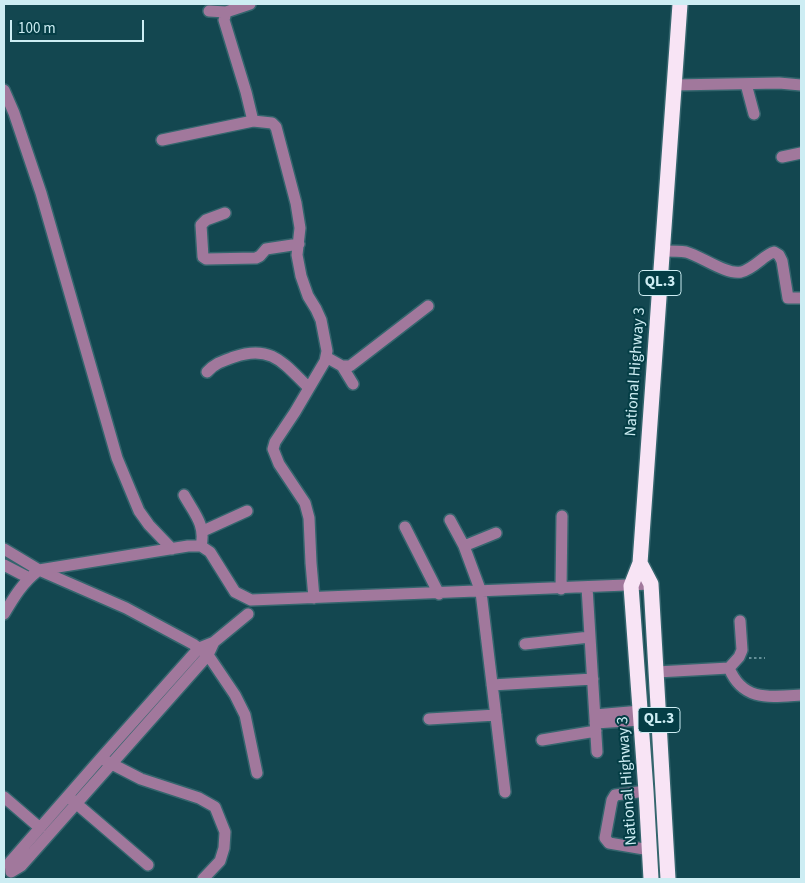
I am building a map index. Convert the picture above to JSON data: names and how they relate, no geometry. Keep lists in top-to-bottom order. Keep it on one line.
{"streets":{"highway":["QL.3","National Highway 3"]},"scale_bar":"100 m"}
